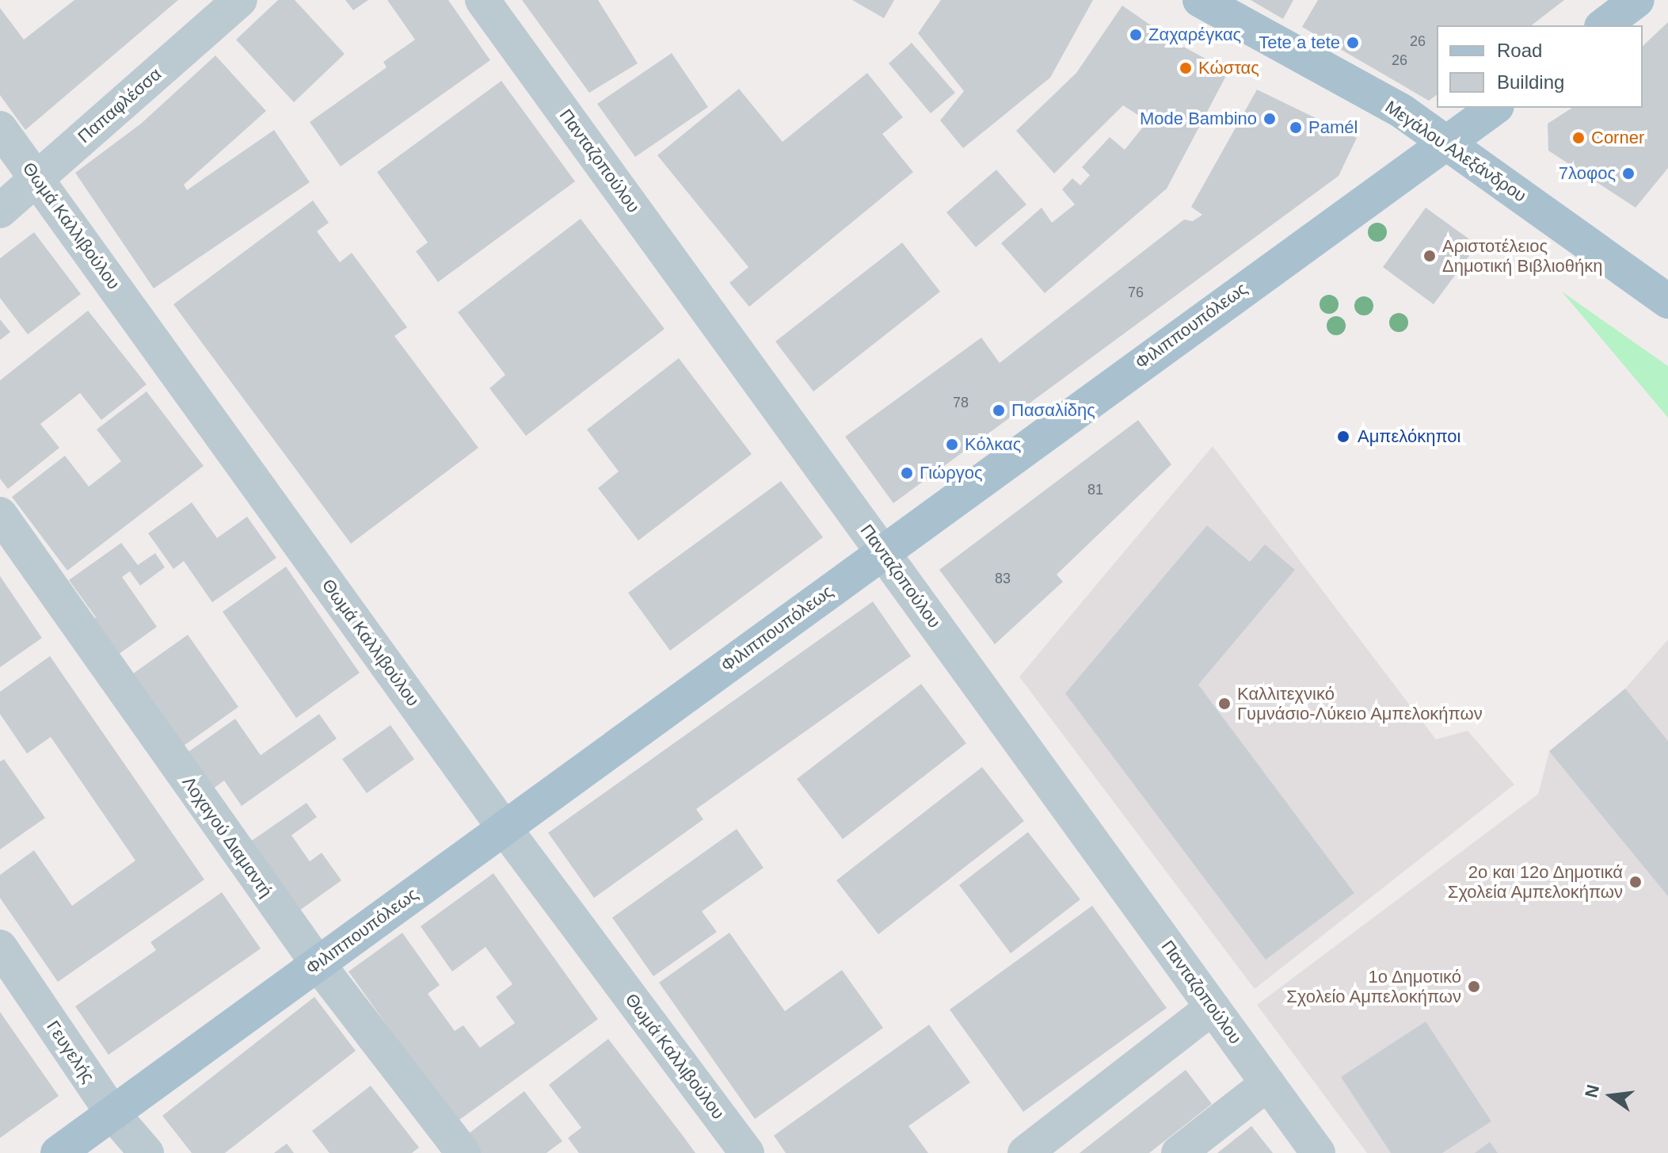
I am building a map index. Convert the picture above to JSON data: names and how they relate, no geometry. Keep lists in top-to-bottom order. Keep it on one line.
{"streets":{"main road":["Μεγάλου Αλεξάνδρου","Φιλιππουπόλεως"],"street":["Παπαφλέσσα","Πανταζοπούλου","Θωμά Καλλιβούλου","Λοχαγού Διαμαντή","Γευγελής"]},"crossings":[["Παπαφλέσσα","Θωμά Καλλιβούλου"],["Μεγάλου Αλεξάνδρου","Φιλιππουπόλεως"],["Πανταζοπούλου","Φιλιππουπόλεως"],["Θωμά Καλλιβούλου","Φιλιππουπόλεως"],["Φιλιππουπόλεως","Λοχαγού Διαμαντή"],["Φιλιππουπόλεως","Γευγελής"]],"places":["Ζαχαρέγκας","Tete a tete","Κώστας","Mode Bambino","Pamél","Corner","7λοφος","Αριστοτέλειος Δημοτική Βιβλιοθήκη","Πασαλίδης","Αμπελόκηποι","Κόλκας","Γιώργος","Καλλιτεχνικό Γυμνάσιο-Λύκειο Αμπελοκήπων","2ο και 12ο Δημοτικά Σχολεία Αμπελοκήπων","1ο Δημοτικό Σχολείο Αμπελοκήπων"],"house_numbers":["26","26","76","78","81","83"],"legend":["Road","Building"],"north":"left"}
